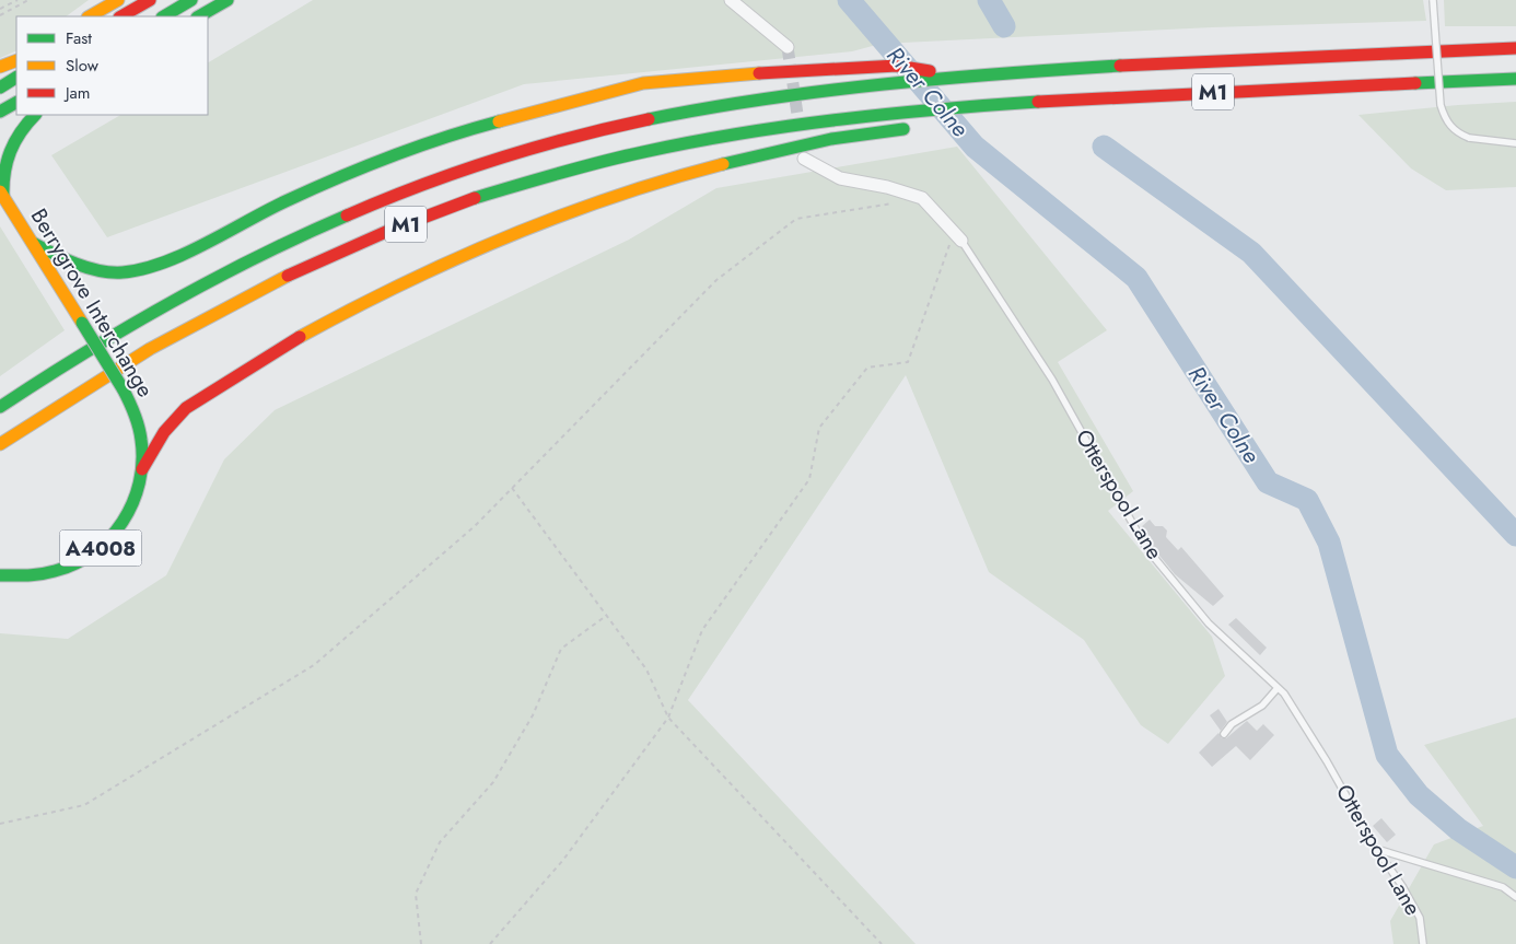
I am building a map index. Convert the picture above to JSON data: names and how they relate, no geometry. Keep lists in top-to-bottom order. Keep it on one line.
{"streets":{"highway":["M1","Berrygrove Interchange","A4008"],"street":["Otterspool Lane"]},"crossings":[["M1","Berrygrove Interchange"]],"water":["River Colne"],"legend":["Fast","Slow","Jam"]}
